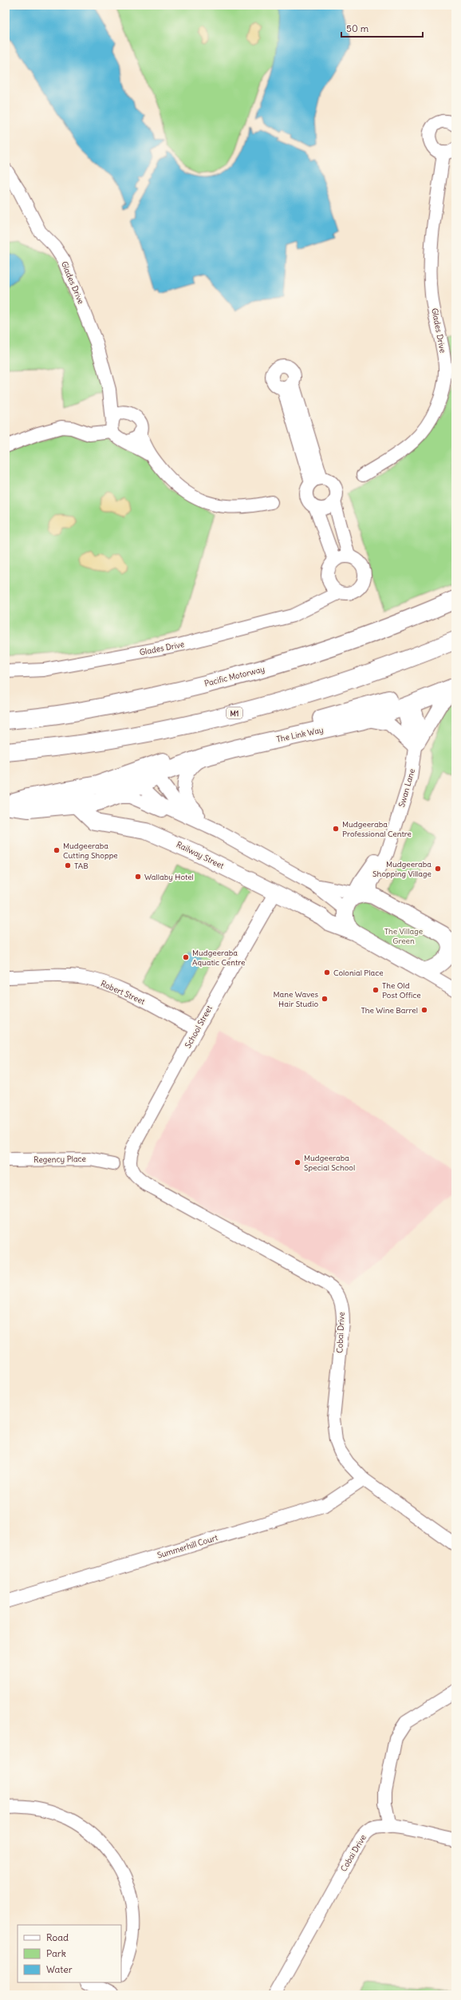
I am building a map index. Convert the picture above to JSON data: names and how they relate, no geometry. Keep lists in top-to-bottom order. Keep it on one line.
{"streets":{"main road":["Pacific Motorway","M1","The Link Way"],"street":["Glades Drive","Swan Lane","Railway Street","Robert Street","School Street","Regency Place","Cobai Drive","Summerhill Court"]},"crossings":[["The Link Way","Swan Lane"],["Swan Lane","Railway Street"],["Railway Street","School Street"],["Robert Street","School Street"],["School Street","Cobai Drive"],["Cobai Drive","Summerhill Court"]],"parks":["The Village Green"],"places":["Mudgeeraba Professional Centre","Mudgeeraba Cutting Shoppe","TAB","Mudgeeraba Shopping Village","Wallaby Hotel","Mudgeeraba Aquatic Centre","Colonial Place","The Old Post Office","Mane Waves Hair Studio","The Wine Barrel","Mudgeeraba Special School"],"legend":["Road","Park","Water"],"scale_bar":"50 m"}
